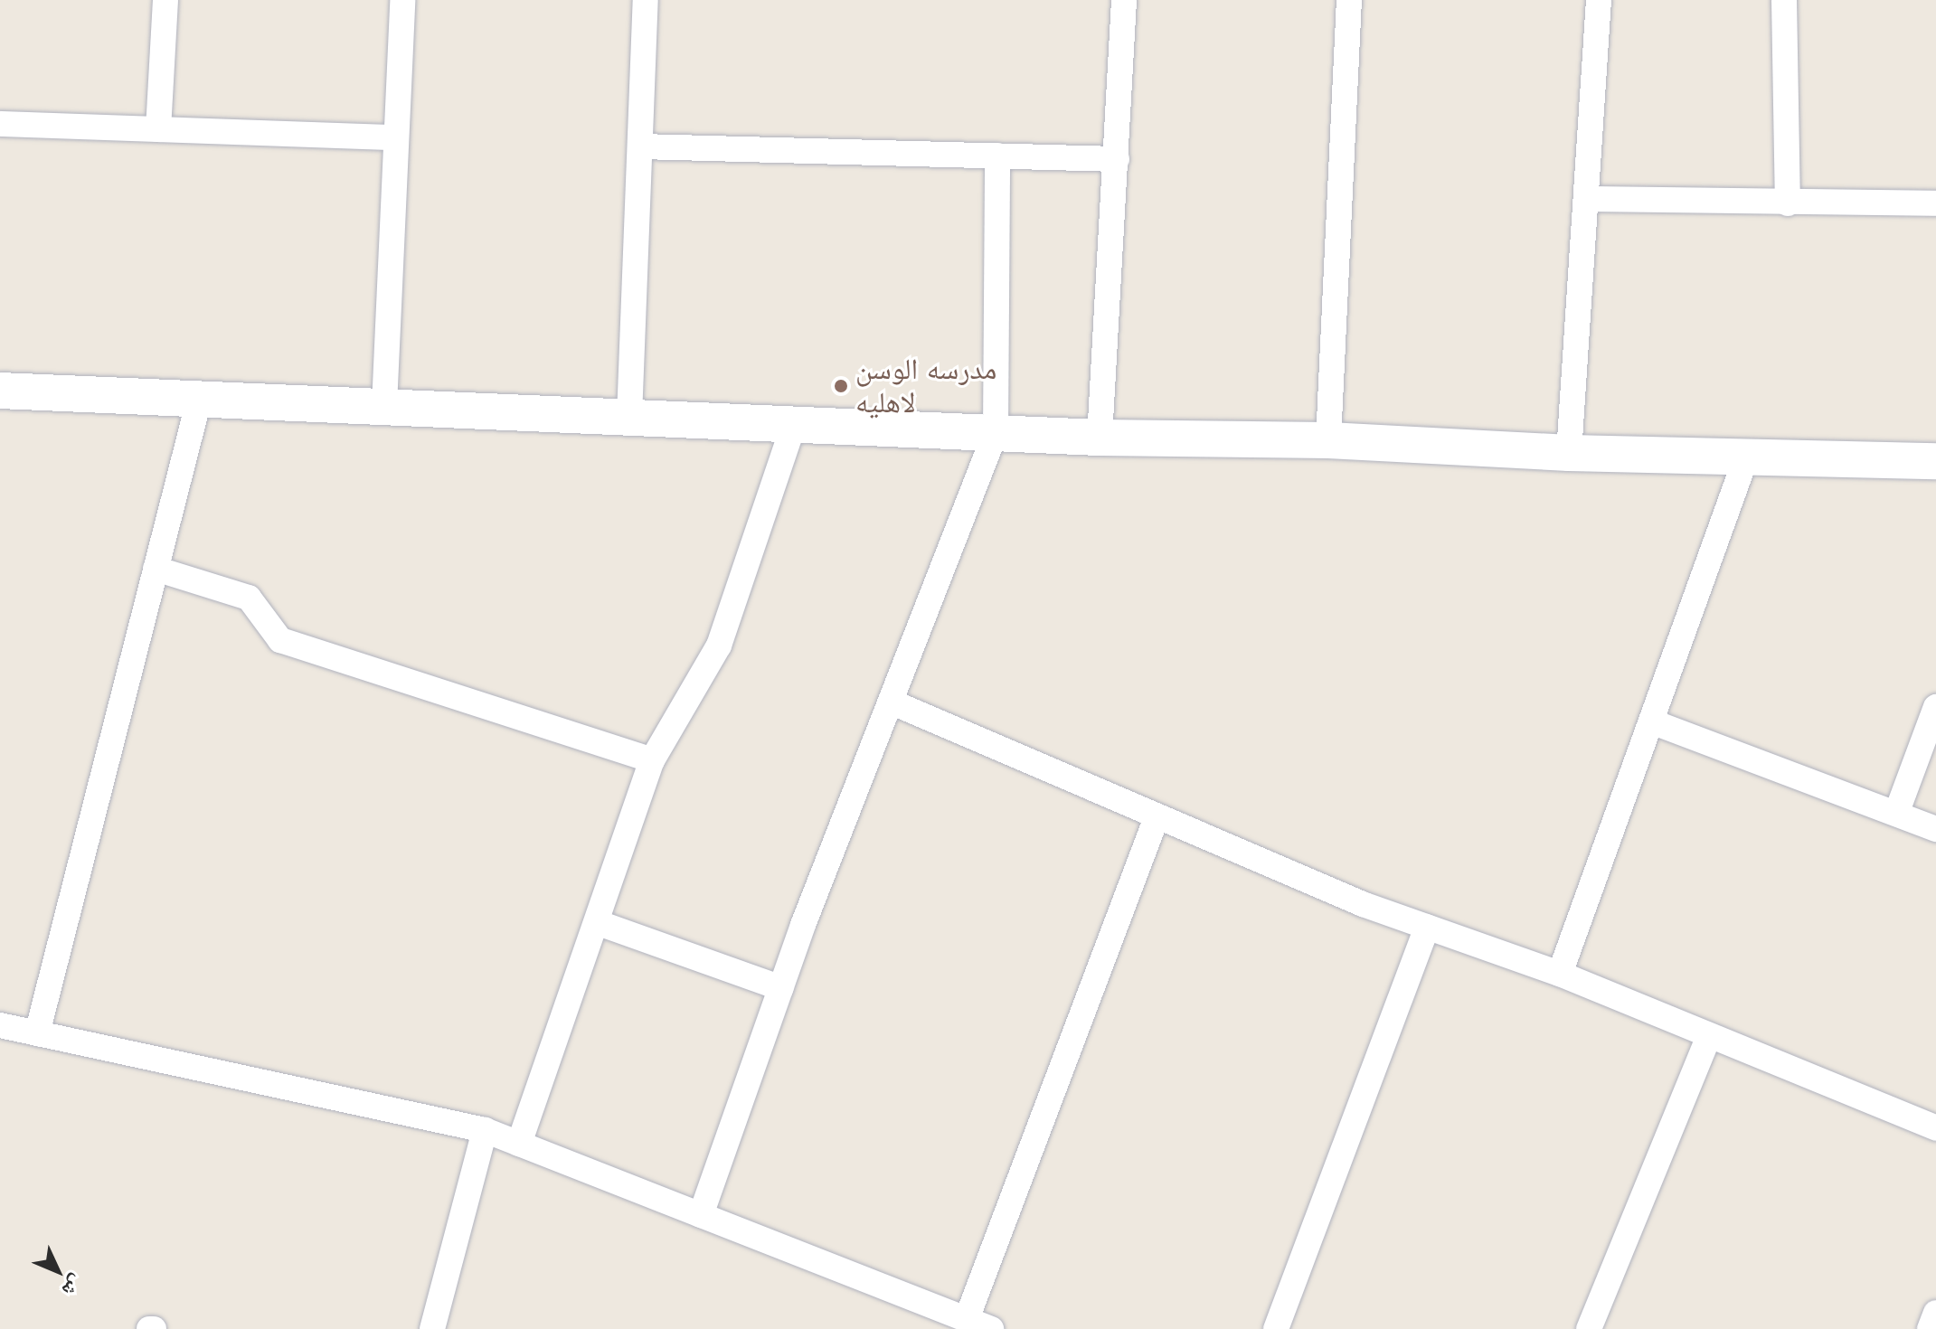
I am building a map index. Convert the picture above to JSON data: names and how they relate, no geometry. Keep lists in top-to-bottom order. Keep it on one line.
{"places":["مدرسه الوسن لاهليه"],"north":"bottom right"}
